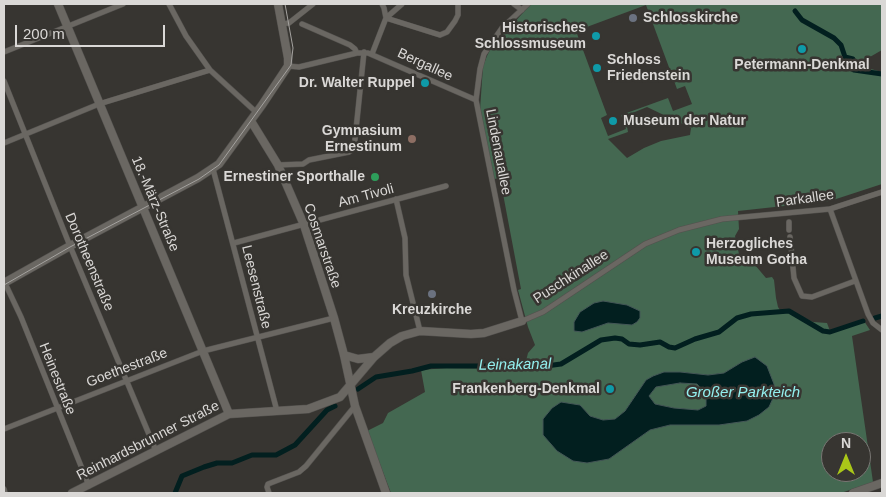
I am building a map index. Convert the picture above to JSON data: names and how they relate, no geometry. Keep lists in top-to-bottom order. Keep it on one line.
{"streets":{"street":["Bergallee","Lindenauallee","Am Tivoli","Parkallee","18.-März-Straße","Cosmarstraße","Dorotheenstraße","Puschkinallee","Leesenstraße","Goethestraße","Heinestraße","Reinhardsbrunner Straße"]},"crossings":[["Bergallee","Lindenauallee"],["Lindenauallee","Puschkinallee"],["Am Tivoli","Cosmarstraße"],["Am Tivoli","Leesenstraße"],["Parkallee","Puschkinallee"],["18.-März-Straße","Goethestraße"],["18.-März-Straße","Reinhardsbrunner Straße"],["Cosmarstraße","Puschkinallee"],["Cosmarstraße","Goethestraße"],["Cosmarstraße","Reinhardsbrunner Straße"],["Dorotheenstraße","Goethestraße"],["Dorotheenstraße","Reinhardsbrunner Straße"],["Puschkinallee","Reinhardsbrunner Straße"],["Leesenstraße","Goethestraße"],["Leesenstraße","Reinhardsbrunner Straße"],["Goethestraße","Heinestraße"],["Heinestraße","Reinhardsbrunner Straße"]],"water":["Leinakanal","Großer Parkteich"],"places":["Schlosskirche","Historisches Schlossmuseum","Petermann-Denkmal","Schloss Friedenstein","Dr. Walter Ruppel","Museum der Natur","Gymnasium Ernestinum","Ernestiner Sporthalle","Herzogliches Museum Gotha","Kreuzkirche","Frankenberg-Denkmal"],"scale_bar":"200 m","north":"top"}
